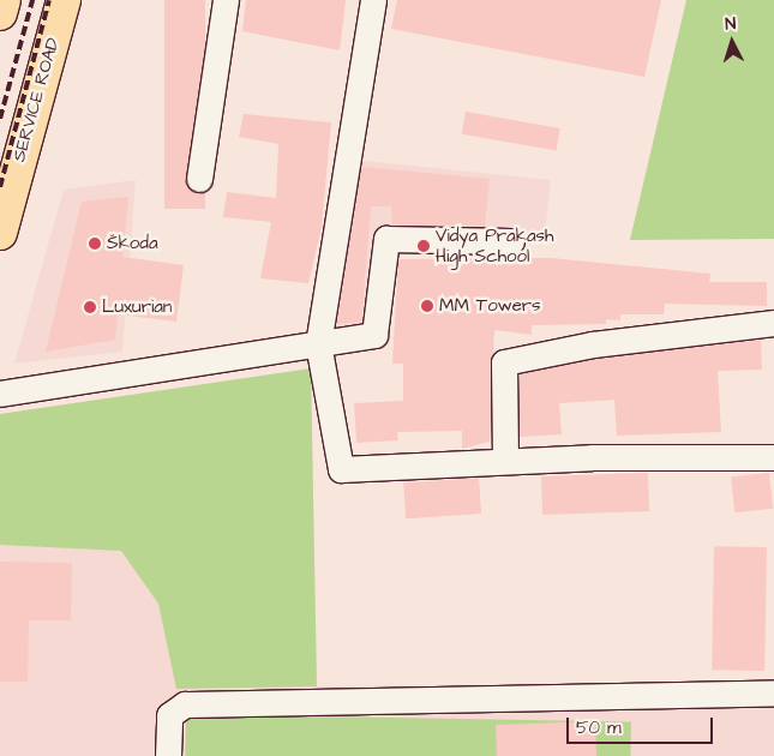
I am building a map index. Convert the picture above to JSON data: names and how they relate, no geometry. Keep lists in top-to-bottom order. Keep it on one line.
{"streets":{"main road":["SERVICE ROAD"]},"places":["Škoda","Vidya Prakash High School","MM Towers","Luxurian"],"scale_bar":"50 m","north":"top"}
